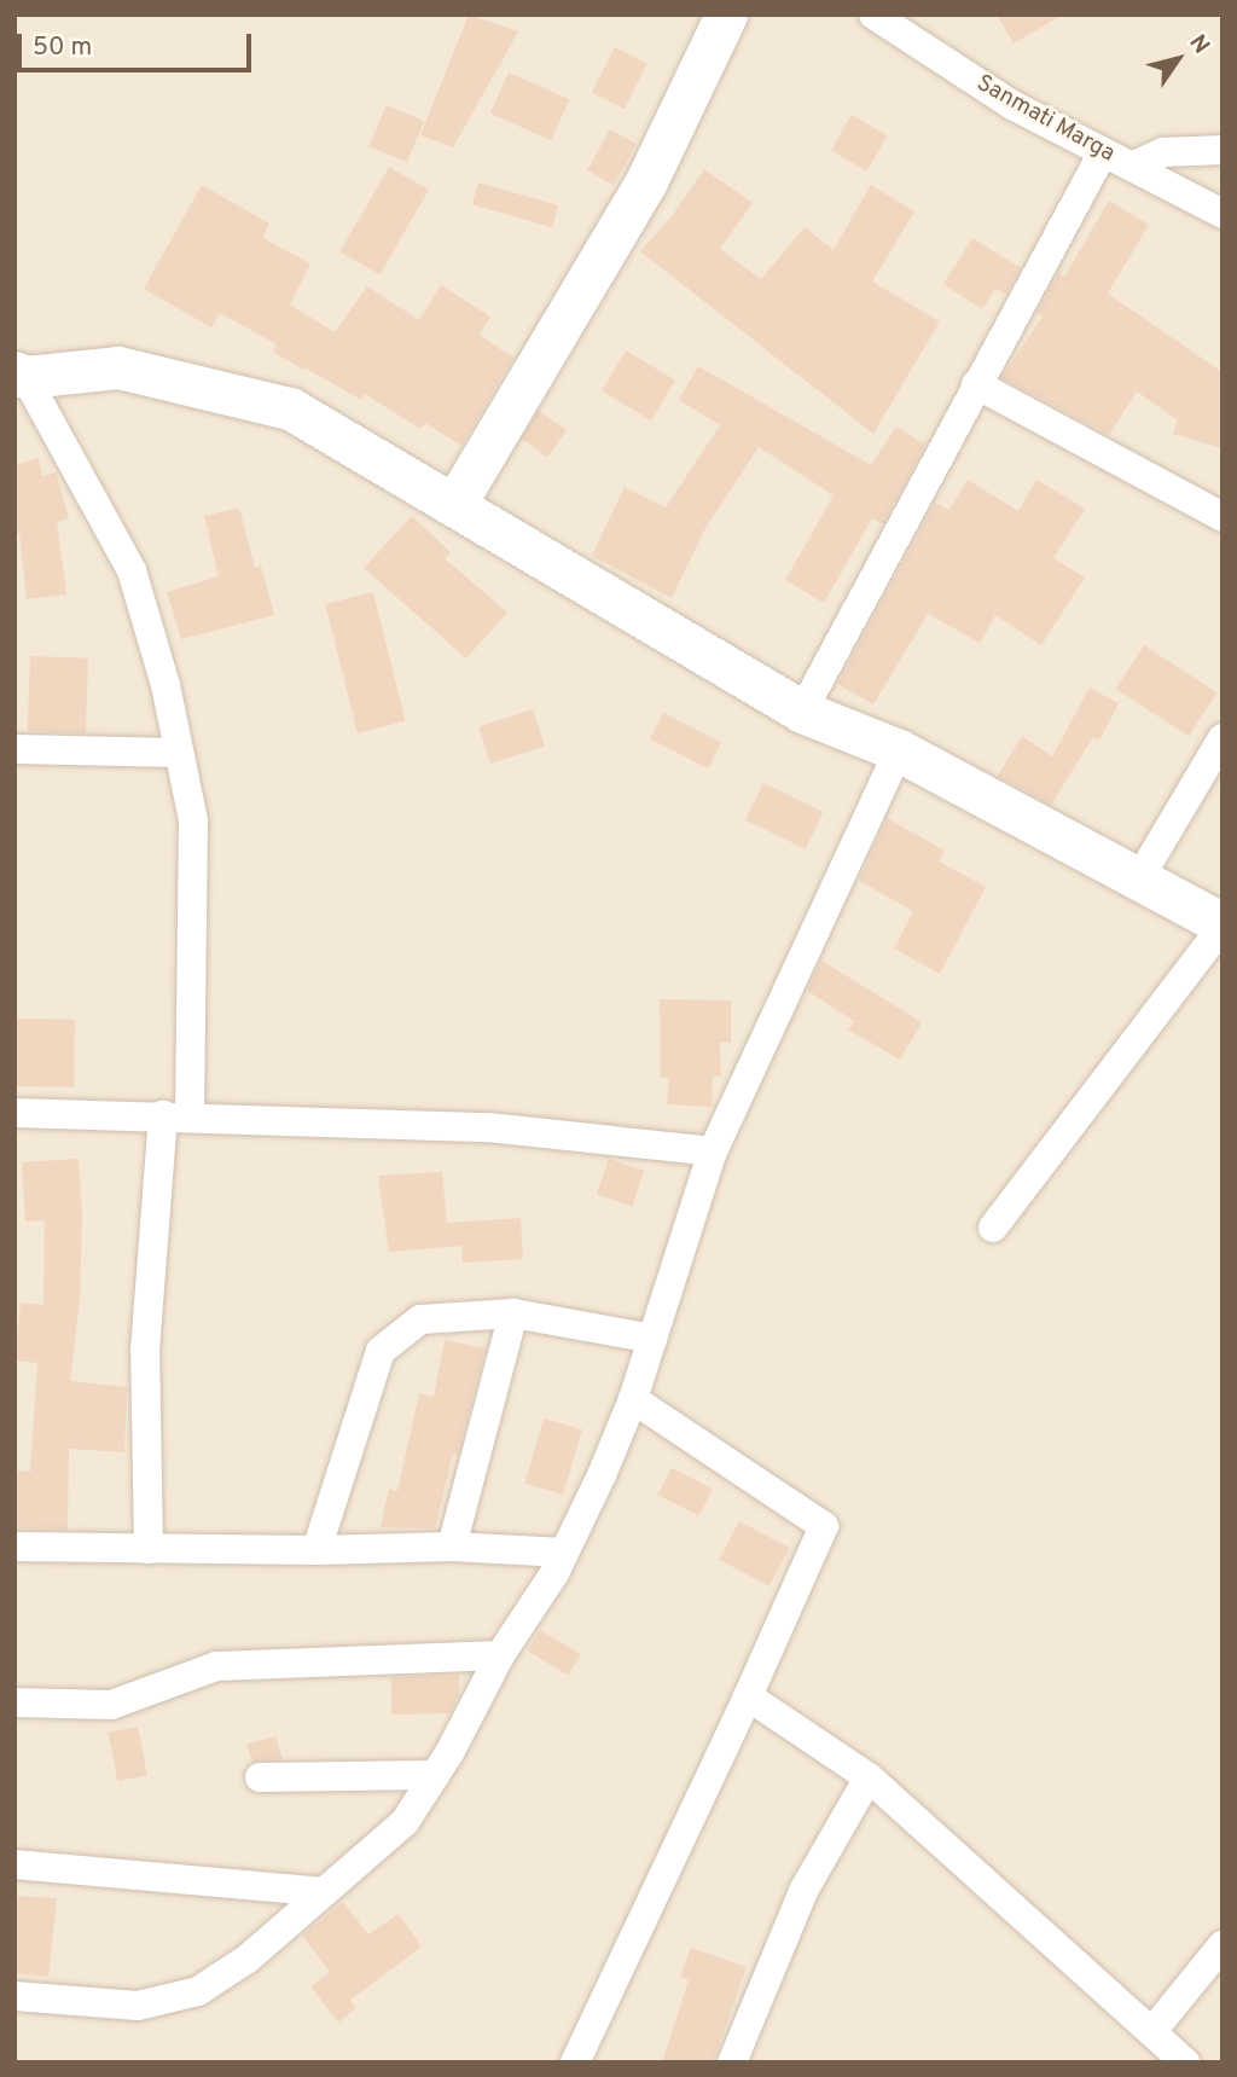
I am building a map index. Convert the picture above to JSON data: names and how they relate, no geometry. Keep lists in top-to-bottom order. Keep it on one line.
{"streets":{"street":["Sanmati Marga"]},"scale_bar":"50 m","north":"top right"}
